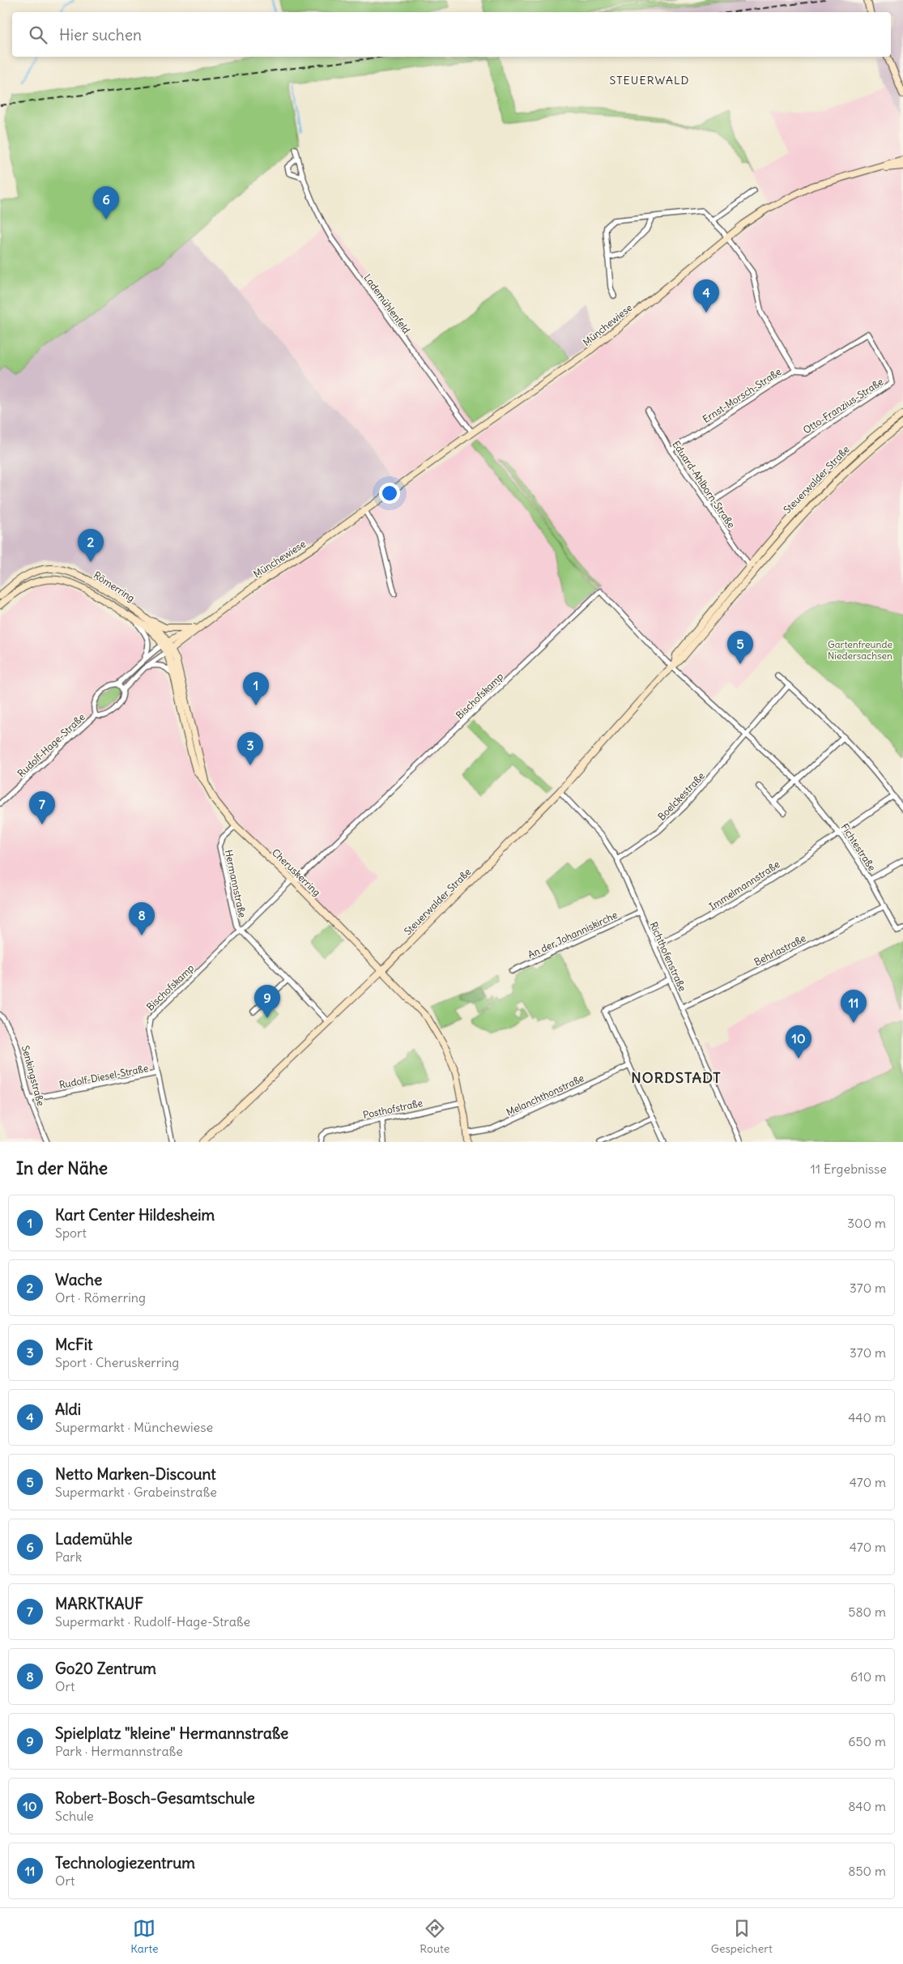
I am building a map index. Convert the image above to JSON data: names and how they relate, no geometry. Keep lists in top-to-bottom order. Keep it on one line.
{"streets":{"street":["Lademühlenfeld","Münchewiese","Ernst-Morsch-Straße","Otto-Franzius-Straße","Steuerwalder Straße","Eduard-Ahlborn-Straße","Römerring","Bischofskamp","Rudolf-Hage-Straße","Boelckestraße","Fichtestraße","Cheruskerring","Hermannstraße","Immelmannstraße","An der Johanniskirche","Behrlastraße","Richthofenstraße","Senkingstraße","Rudolf-Diesel-Straße","Melanchthonstraße","Posthofstraße"]},"crossings":[["Lademühlenfeld","Münchewiese"],["Münchewiese","Ernst-Morsch-Straße"],["Münchewiese","Römerring"],["Münchewiese","Rudolf-Hage-Straße"],["Münchewiese","Cheruskerring"],["Ernst-Morsch-Straße","Otto-Franzius-Straße"],["Ernst-Morsch-Straße","Eduard-Ahlborn-Straße"],["Otto-Franzius-Straße","Eduard-Ahlborn-Straße"],["Steuerwalder Straße","Eduard-Ahlborn-Straße"],["Steuerwalder Straße","Bischofskamp"],["Steuerwalder Straße","Fichtestraße"],["Steuerwalder Straße","Cheruskerring"],["Steuerwalder Straße","Hermannstraße"],["Steuerwalder Straße","Richthofenstraße"],["Römerring","Rudolf-Hage-Straße"],["Römerring","Cheruskerring"],["Bischofskamp","Fichtestraße"],["Bischofskamp","Cheruskerring"],["Bischofskamp","Hermannstraße"],["Bischofskamp","Rudolf-Diesel-Straße"],["Rudolf-Hage-Straße","Cheruskerring"],["Boelckestraße","Fichtestraße"],["Boelckestraße","Richthofenstraße"],["Fichtestraße","Immelmannstraße"],["Fichtestraße","Behrlastraße"],["Cheruskerring","Hermannstraße"],["Cheruskerring","Melanchthonstraße"],["Cheruskerring","Posthofstraße"],["Immelmannstraße","Richthofenstraße"],["An der Johanniskirche","Richthofenstraße"],["Behrlastraße","Richthofenstraße"],["Senkingstraße","Rudolf-Diesel-Straße"]],"districts":["STEUERWALD","NORDSTADT"],"parks":["Gartenfreunde Niedersachsen"],"page":{"search":"Hier suchen","pins":["6","4","2","5","1","3","7","8","9","11","10"],"heading":["In der Nähe","11 Ergebnisse"],"list":[{"mark":"1","name":"Kart Center Hildesheim","note":"Sport","value":"300 m"},{"mark":"2","name":"Wache","note":"Ort · Römerring","value":"370 m"},{"mark":"3","name":"McFit","note":"Sport · Cheruskerring","value":"370 m"},{"mark":"4","name":"Aldi","note":"Supermarkt · Münchewiese","value":"440 m"},{"mark":"5","name":"Netto Marken-Discount","note":"Supermarkt · Grabeinstraße","value":"470 m"},{"mark":"6","name":"Lademühle","note":"Park","value":"470 m"},{"mark":"7","name":"MARKTKAUF","note":"Supermarkt · Rudolf-Hage-Straße","value":"580 m"},{"mark":"8","name":"Go20 Zentrum","note":"Ort","value":"610 m"},{"mark":"9","name":"Spielplatz \"kleine\" Hermannstraße","note":"Park · Hermannstraße","value":"650 m"},{"mark":"10","name":"Robert-Bosch-Gesamtschule","note":"Schule","value":"840 m"},{"mark":"11","name":"Technologiezentrum","note":"Ort","value":"850 m"}],"nav":["Karte","Route","Gespeichert"]}}
